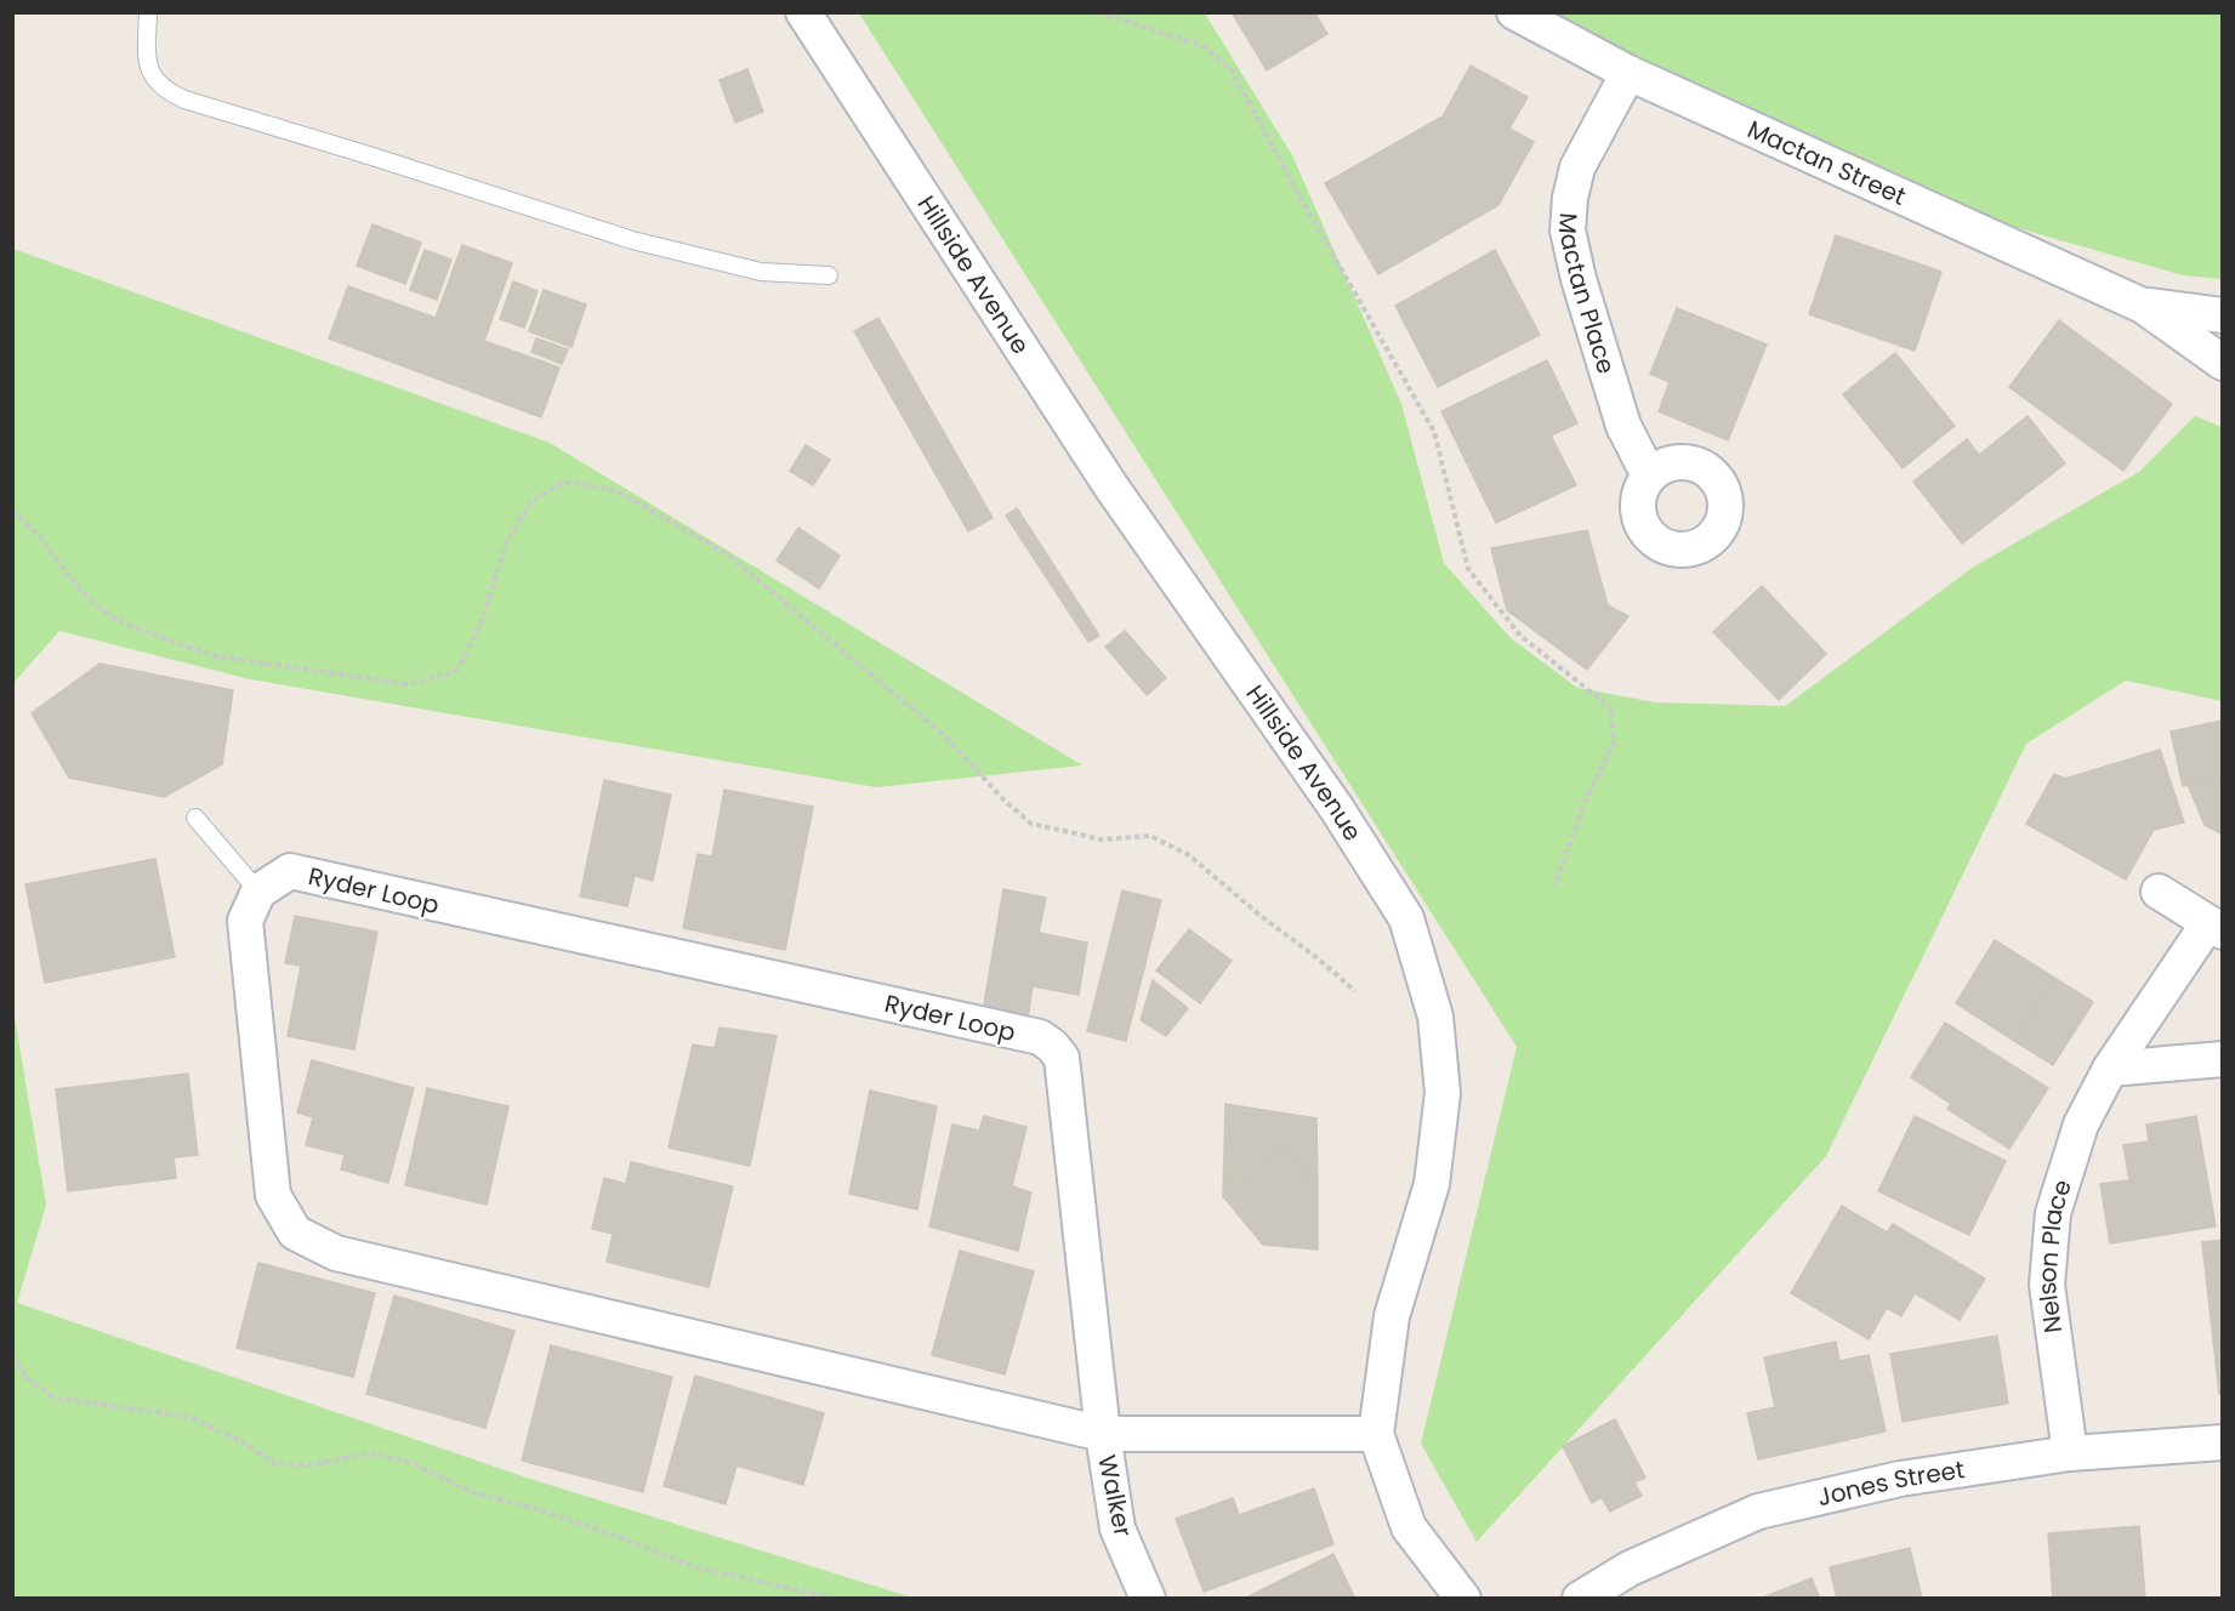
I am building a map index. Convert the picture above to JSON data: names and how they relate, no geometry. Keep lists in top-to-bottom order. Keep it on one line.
{"streets":{"street":["Mactan Street","Hillside Avenue","Mactan Place","Ryder Loop","Nelson Place","Jones Street","Walker"]},"crossings":[["Mactan Street","Mactan Place"],["Ryder Loop","Walker"],["Nelson Place","Jones Street"]]}
